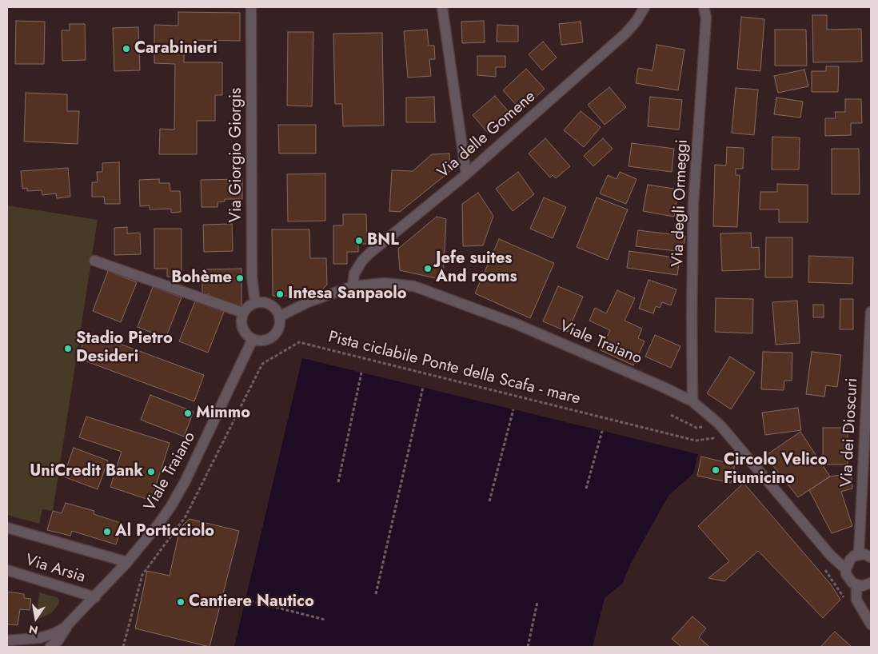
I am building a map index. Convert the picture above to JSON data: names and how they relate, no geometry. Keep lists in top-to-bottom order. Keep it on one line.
{"streets":{"street":["Via delle Gomene","Via Giorgio Giorgis","Via degli Ormeggi","Viale Traiano","Via dei Dioscuri","Via Arsia"],"path":["Pista ciclabile Ponte della Scafa - mare"]},"crossings":[["Via delle Gomene","Viale Traiano"],["Via Giorgio Giorgis","Viale Traiano"],["Via degli Ormeggi","Viale Traiano"],["Viale Traiano","Via Arsia"]],"places":["Carabinieri","BNL","Jefe suites And rooms","Bohème","Intesa Sanpaolo","Stadio Pietro Desideri","Mimmo","Circolo Velico Fiumicino","UniCredit Bank","Al Porticciolo","Cantiere Nautico"],"north":"bottom"}
